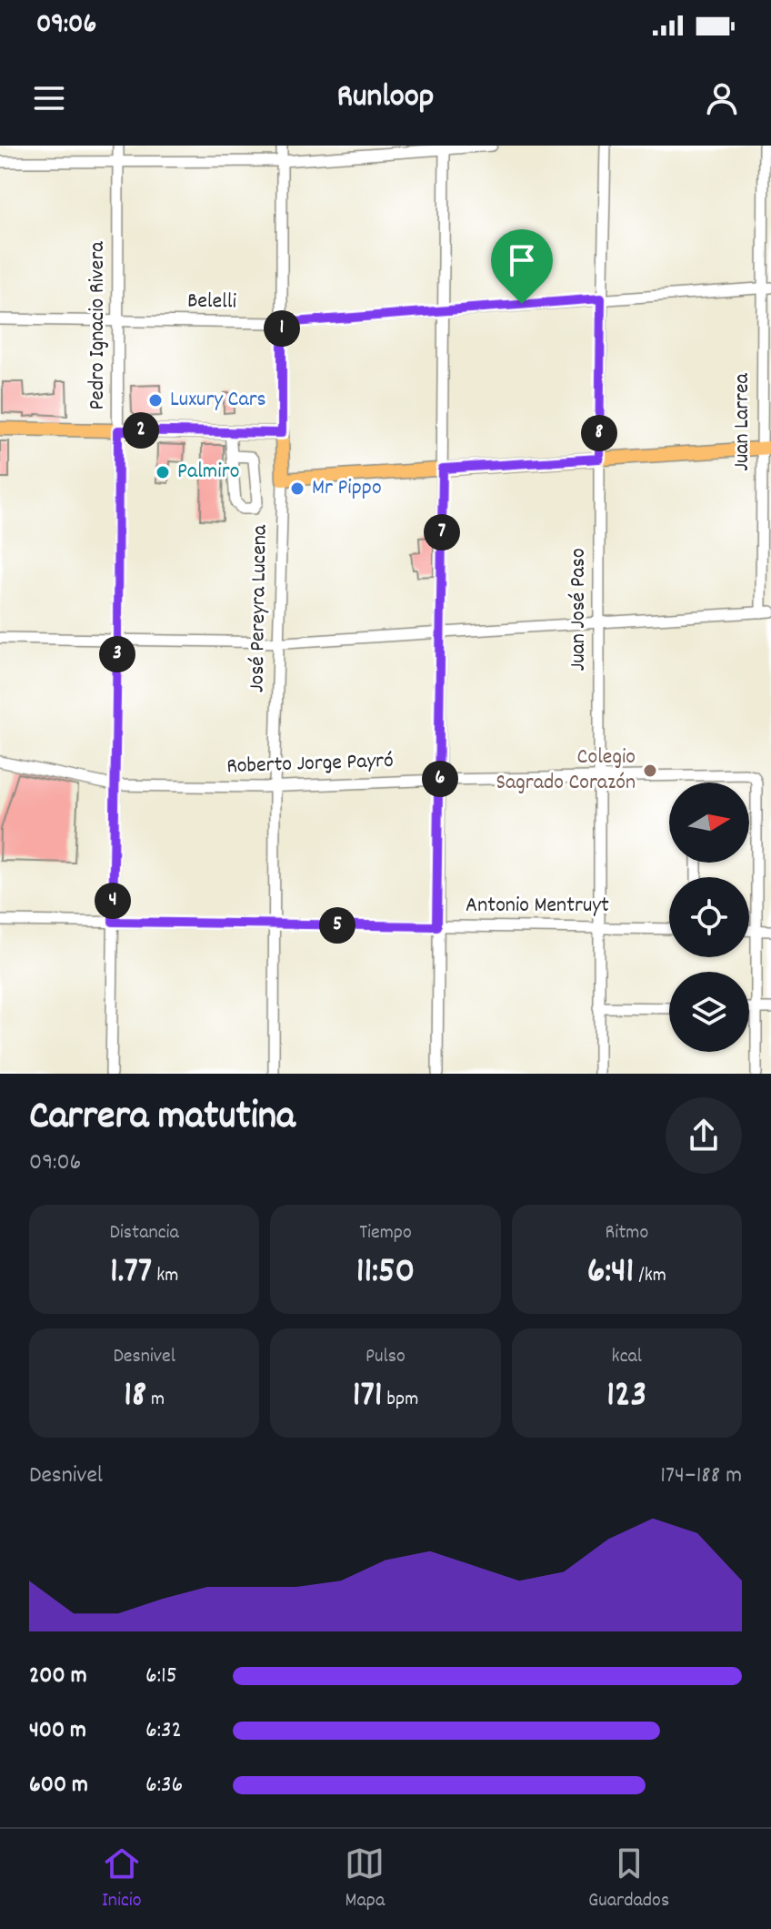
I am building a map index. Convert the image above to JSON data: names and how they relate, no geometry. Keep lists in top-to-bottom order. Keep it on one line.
{"streets":{"main road":["José Pereyra Lucena"],"street":["Belelli","Pedro Ignacio Rivera","Juan Larrea","Juan José Paso","Roberto Jorge Payró","Antonio Mentruyt"]},"crossings":[["Belelli","Pedro Ignacio Rivera"],["Belelli","Juan Larrea"],["Belelli","José Pereyra Lucena"],["Belelli","Juan José Paso"],["Pedro Ignacio Rivera","Roberto Jorge Payró"],["Pedro Ignacio Rivera","Antonio Mentruyt"],["José Pereyra Lucena","Roberto Jorge Payró"],["José Pereyra Lucena","Antonio Mentruyt"],["Juan José Paso","Roberto Jorge Payró"],["Juan José Paso","Antonio Mentruyt"]],"places":["Luxury Cars","Palmiro","Mr Pippo","Colegio Sagrado Corazón"],"north":"right","page":{"status":"09:06","header":"Runloop","pins":["1","2","8","7","3","6","4","5"],"heading":["Carrera matutina","09:06"],"stats":[["Distancia","1.77 km"],["Tiempo","11:50"],["Ritmo","6:41 /km"],["Desnivel","18 m"],["Pulso","171 bpm"],["kcal","123"]],"chart":["Desnivel","174–188 m"],"list":[{"name":"200 m","note":"6:15"},{"name":"400 m","note":"6:32"},{"name":"600 m","note":"6:36"}],"tabs":["Inicio","Mapa","Guardados"]}}
